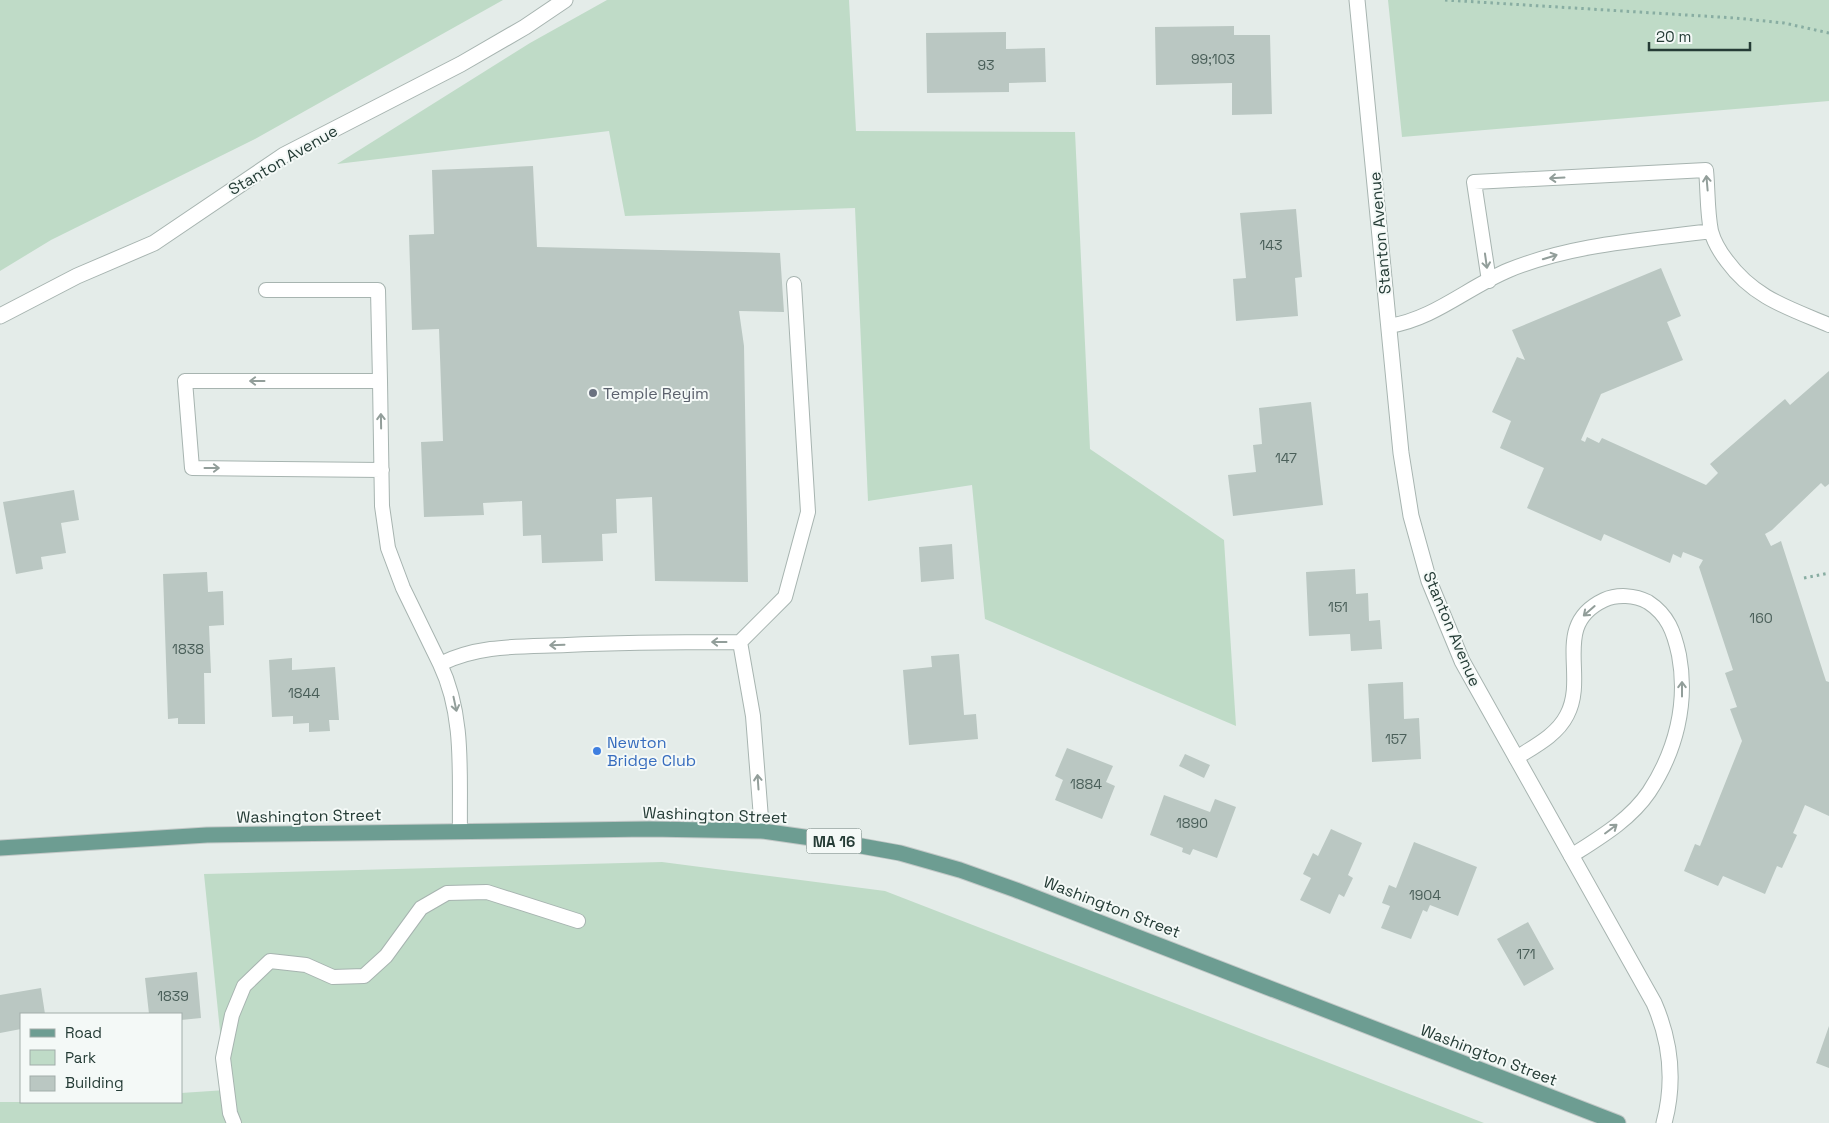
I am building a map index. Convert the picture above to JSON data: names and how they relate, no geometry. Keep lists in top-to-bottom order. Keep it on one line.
{"streets":{"main road":["Washington Street","MA 16"],"street":["Stanton Avenue"]},"places":["Temple Reyim","Newton Bridge Club"],"house_numbers":["99;103","93","143","147","151","160","1838","1844","157","1884","1890","1904","171","1839"],"legend":["Road","Park","Building"],"scale_bar":"20 m"}
